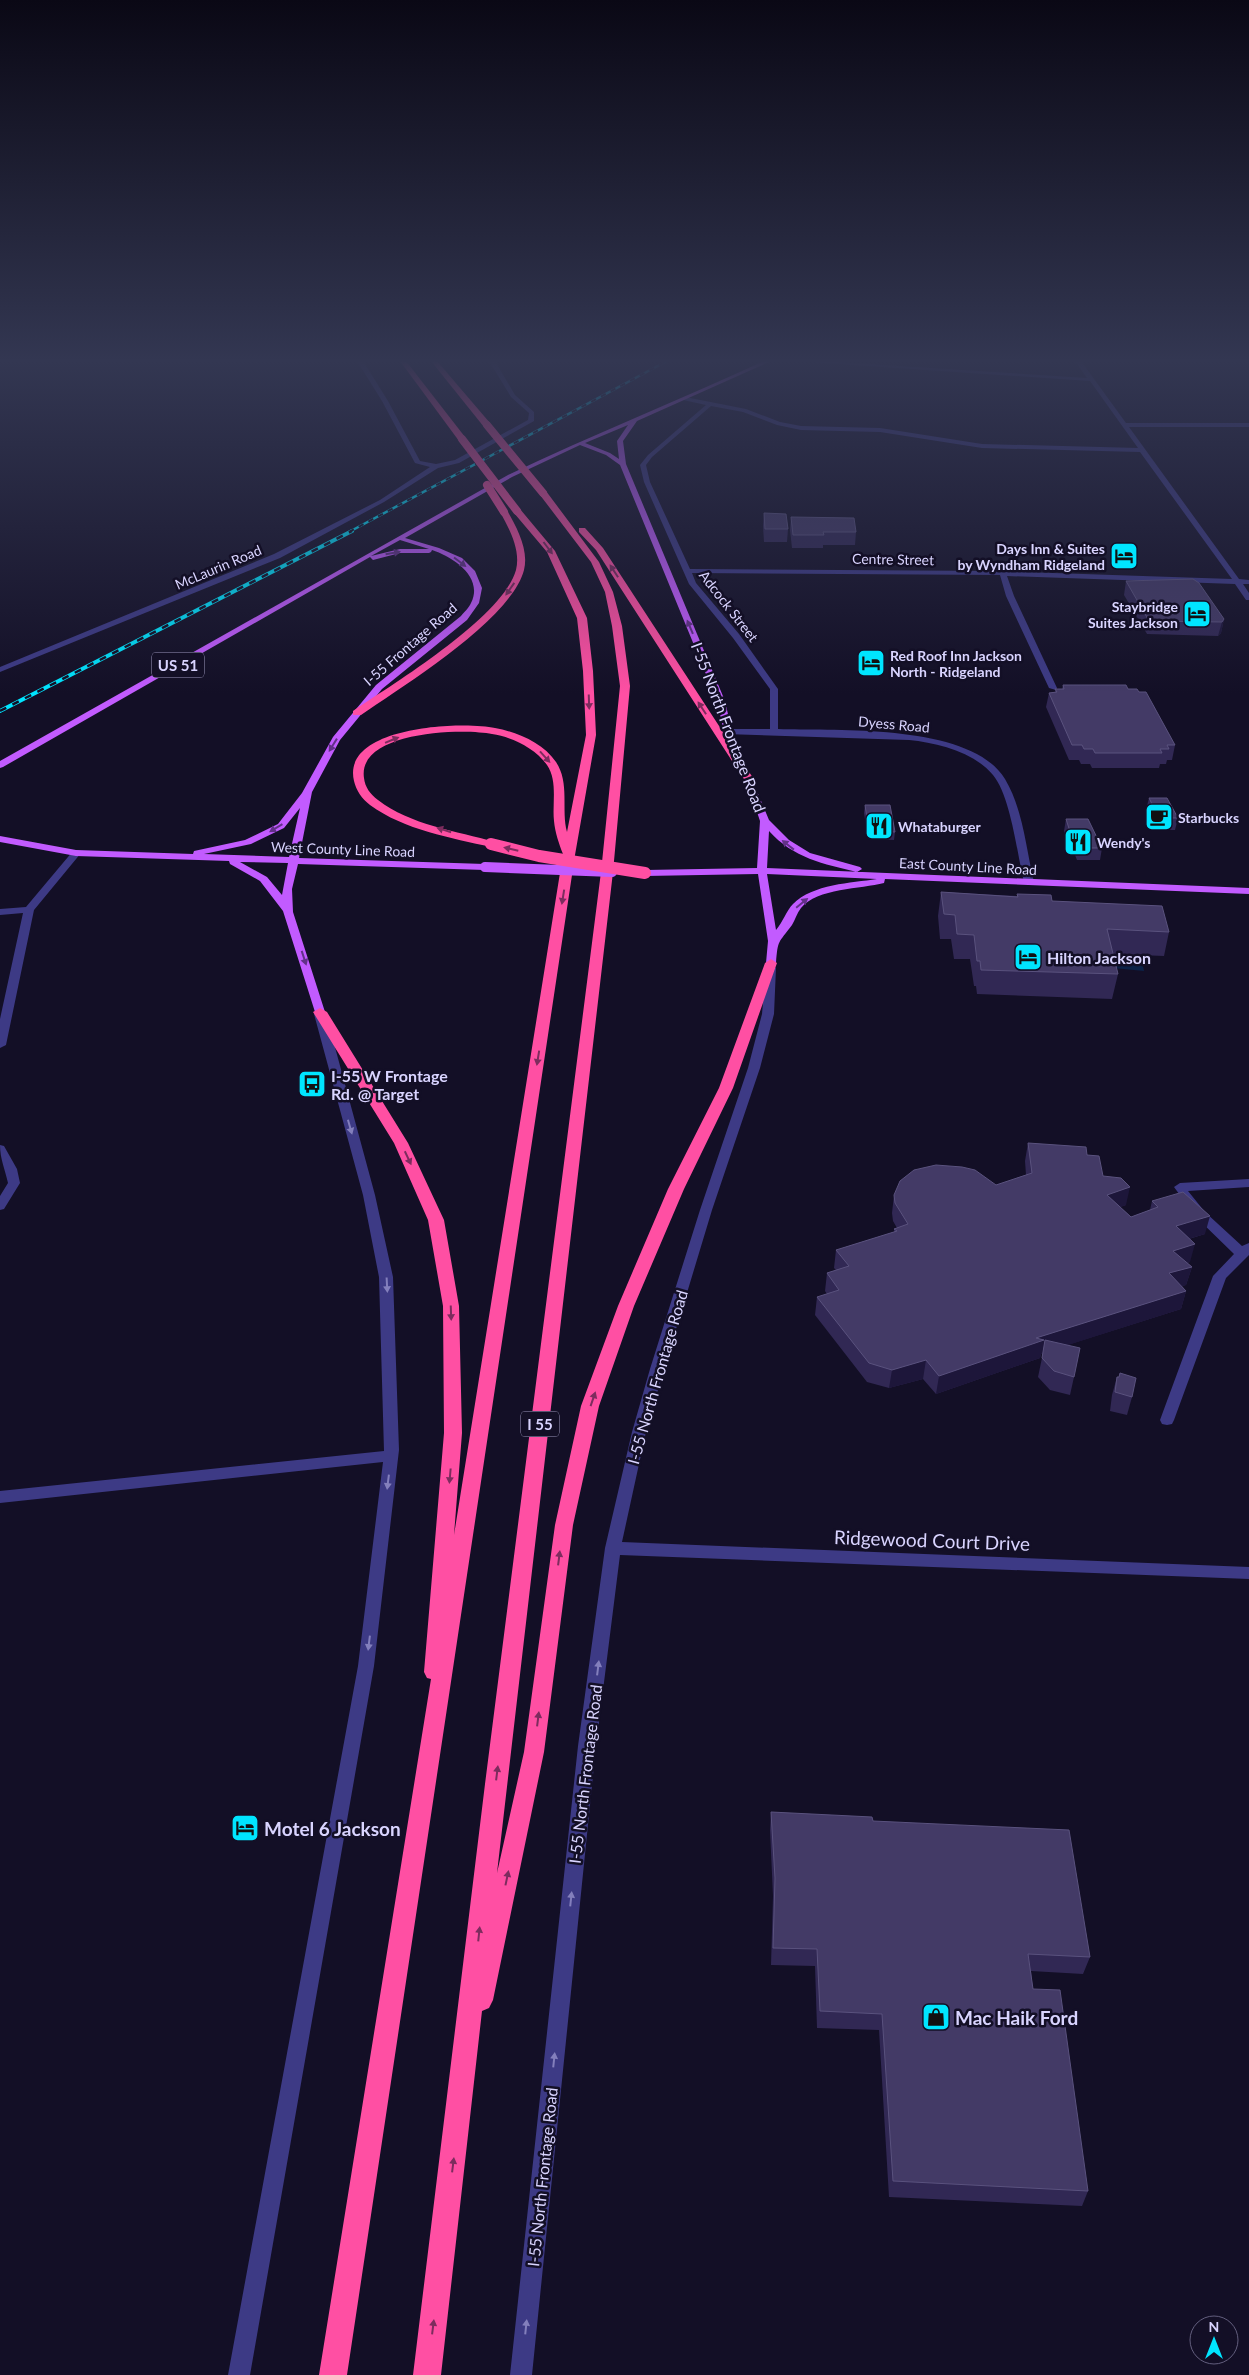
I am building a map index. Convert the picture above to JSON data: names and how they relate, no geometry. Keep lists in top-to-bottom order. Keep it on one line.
{"streets":{"highway":["I 55"],"main road":["I-55 Frontage Road","US 51","I-55 North Frontage Road","West County Line Road","East County Line Road"],"street":["Centre Street","McLaurin Road","Adcock Street","Dyess Road","Ridgewood Court Drive"]},"crossings":[["Centre Street","Adcock Street"],["Adcock Street","Dyess Road"],["I-55 Frontage Road","US 51"],["I-55 Frontage Road","West County Line Road"],["Dyess Road","I-55 North Frontage Road"],["Dyess Road","East County Line Road"],["I-55 North Frontage Road","East County Line Road"],["I-55 North Frontage Road","Ridgewood Court Drive"],["West County Line Road","East County Line Road"]],"one_way":["I-55 Frontage Road","I-55 North Frontage Road"],"places":{"hotel":["Days Inn & Suites by Wyndham Ridgeland","Staybridge Suites Jackson","Red Roof Inn Jackson North - Ridgeland","Hilton Jackson","Motel 6 Jackson"],"cafe":["Starbucks"],"restaurant":["Whataburger","Wendy's"],"bus stop":["I-55 W Frontage Rd. @ Target"],"shop":["Mac Haik Ford"]},"north":"top"}
